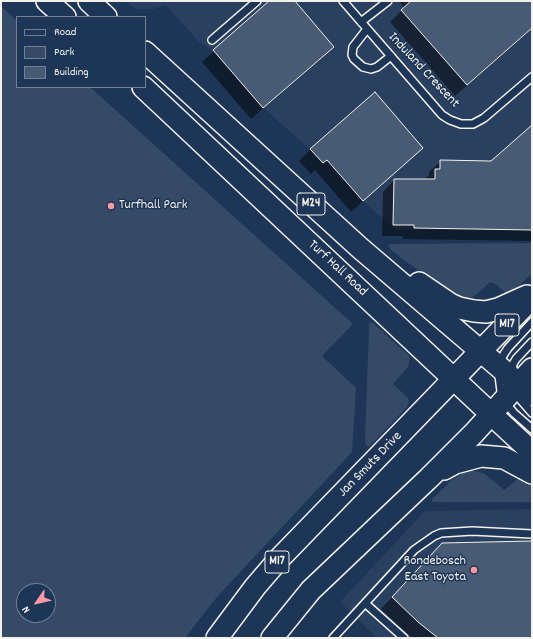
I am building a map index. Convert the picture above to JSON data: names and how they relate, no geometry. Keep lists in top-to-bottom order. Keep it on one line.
{"streets":{"main road":["M24","Turf Hall Road","M17","Jan Smuts Drive"],"lane":["Induland Crescent"]},"crossings":[["M24","Jan Smuts Drive"],["Turf Hall Road","Jan Smuts Drive"]],"places":["Turfhall Park","Rondebosch East Toyota"],"legend":["Road","Park","Building"],"north":"bottom left"}
